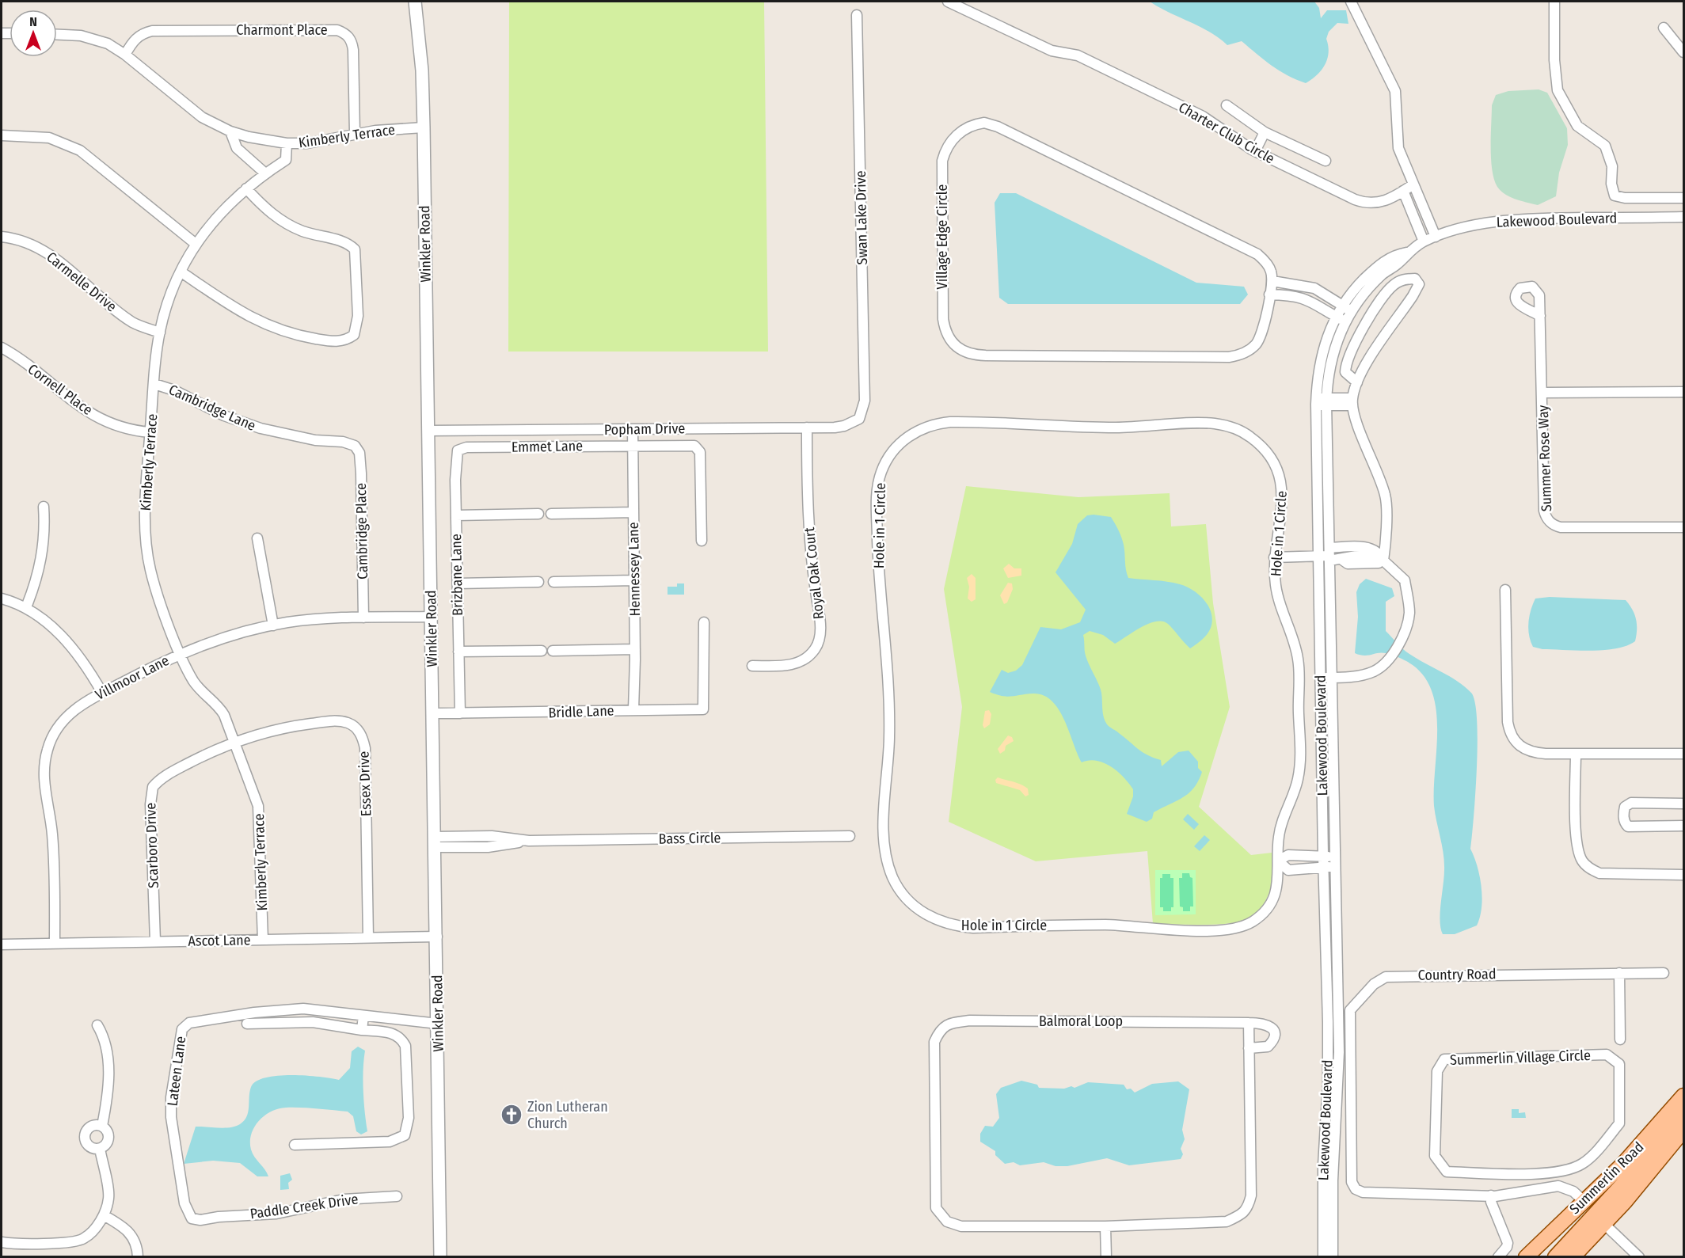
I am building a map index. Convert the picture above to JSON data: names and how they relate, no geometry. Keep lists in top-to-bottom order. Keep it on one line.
{"streets":{"main road":["Summerlin Road"],"street":["Charmont Place","Charter Club Circle","Kimberly Terrace","Swan Lake Drive","Lakewood Boulevard","Village Edge Circle","Winkler Road","Carmelle Drive","Cornell Place","Cambridge Lane","Popham Drive","Emmet Lane","Summer Rose Way","Hole in 1 Circle","Cambridge Place","Hennessey Lane","Royal Oak Court","Brizbane Lane","Villmoor Lane","Bridle Lane","Essex Drive","Bass Circle","Scarboro Drive","Ascot Lane","Country Road","Balmoral Loop","Summerlin Village Circle","Lateen Lane","Paddle Creek Drive"]},"crossings":[["Charmont Place","Kimberly Terrace"],["Kimberly Terrace","Winkler Road"],["Kimberly Terrace","Carmelle Drive"],["Kimberly Terrace","Cornell Place"],["Kimberly Terrace","Cambridge Lane"],["Kimberly Terrace","Villmoor Lane"],["Kimberly Terrace","Essex Drive"],["Kimberly Terrace","Scarboro Drive"],["Kimberly Terrace","Ascot Lane"],["Swan Lake Drive","Popham Drive"],["Winkler Road","Popham Drive"],["Winkler Road","Villmoor Lane"],["Winkler Road","Bridle Lane"],["Winkler Road","Bass Circle"],["Winkler Road","Ascot Lane"],["Winkler Road","Lateen Lane"],["Cambridge Lane","Cambridge Place"],["Popham Drive","Hennessey Lane"],["Popham Drive","Royal Oak Court"],["Emmet Lane","Hennessey Lane"],["Emmet Lane","Brizbane Lane"],["Cambridge Place","Villmoor Lane"],["Hennessey Lane","Bridle Lane"],["Brizbane Lane","Bridle Lane"],["Villmoor Lane","Ascot Lane"],["Essex Drive","Scarboro Drive"],["Essex Drive","Ascot Lane"],["Scarboro Drive","Ascot Lane"],["Country Road","Summerlin Road"],["Lateen Lane","Paddle Creek Drive"]],"places":{"church":["Zion Lutheran Church"]},"north":"top"}
